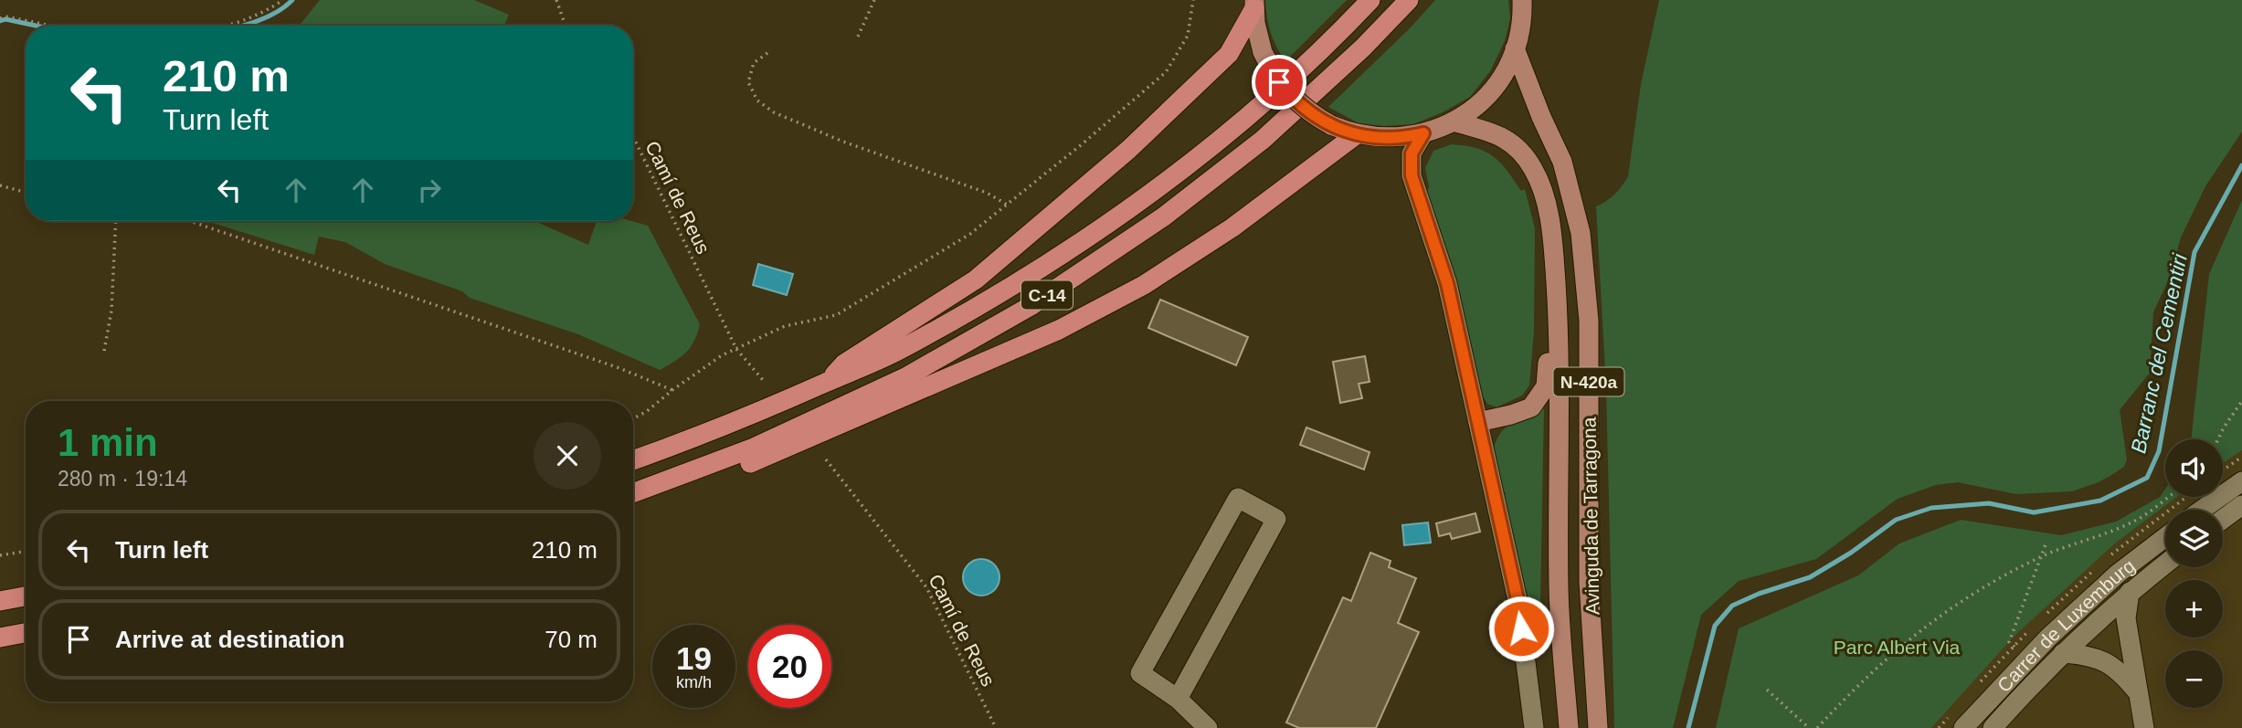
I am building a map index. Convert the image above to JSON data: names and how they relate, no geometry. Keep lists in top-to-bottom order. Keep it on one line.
{"streets":{"highway":["C-14"],"main road":["N-420a","Avinguda de Tarragona"],"street":["Carrer de Luxemburg"],"path":["Camí de Reus"]},"water":["Barranc del Cementiri"],"parks":["Parc Albert Via"],"page":{"turn":["210 m","Turn left"],"heading":["1 min","280 m · 19:14"],"map_buttons":["+","−"],"list":[{"name":"Turn left","value":"210 m"},{"name":"Arrive at destination","value":"70 m"}],"speed":"19 km/h","limit":"20"}}
